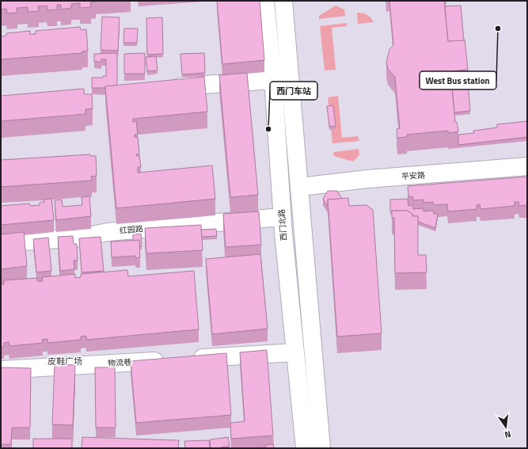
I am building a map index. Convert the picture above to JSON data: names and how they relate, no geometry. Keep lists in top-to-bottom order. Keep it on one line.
{"streets":{"main road":["平安路","西门北路","红园路","物流巷"]},"crossings":[["西门北路","红园路"]],"districts":["皮鞋广场"],"places":["West Bus station","西门车站"],"north":"bottom"}
